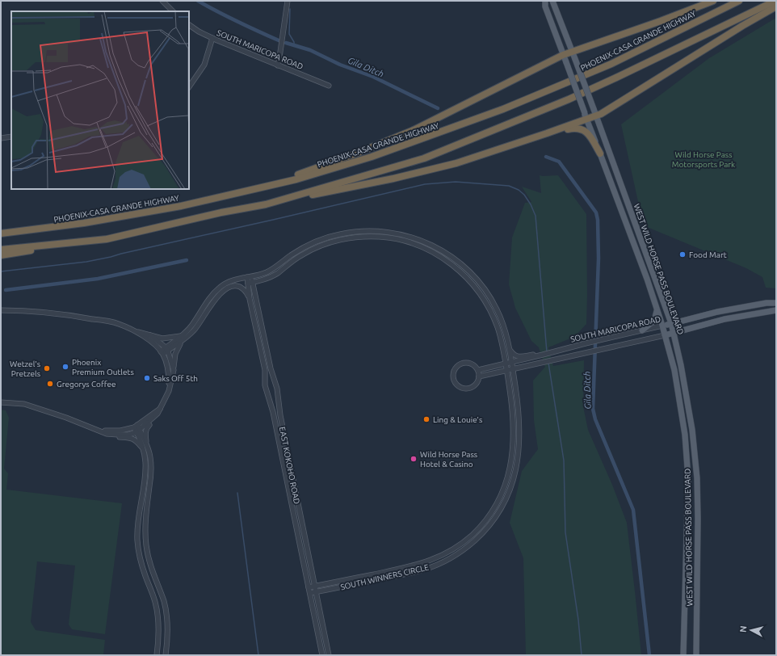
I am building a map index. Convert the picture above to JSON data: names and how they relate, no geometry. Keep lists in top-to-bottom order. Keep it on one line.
{"streets":{"highway":["PHOENIX-CASA GRANDE HIGHWAY"],"main road":["SOUTH MARICOPA ROAD","WEST WILD HORSE PASS BOULEVARD"],"street":["EAST KOKOHO ROAD","SOUTH WINNERS CIRCLE"]},"crossings":[["SOUTH MARICOPA ROAD","WEST WILD HORSE PASS BOULEVARD"],["SOUTH MARICOPA ROAD","SOUTH WINNERS CIRCLE"],["EAST KOKOHO ROAD","SOUTH WINNERS CIRCLE"]],"water":["Gila Ditch"],"parks":["Wild Horse Pass Motorsports Park"],"places":["Food Mart","Phoenix Premium Outlets","Wetzel's Pretzels","Saks Off 5th","Gregorys Coffee","Ling & Louie's","Wild Horse Pass Hotel & Casino"],"north":"left"}
